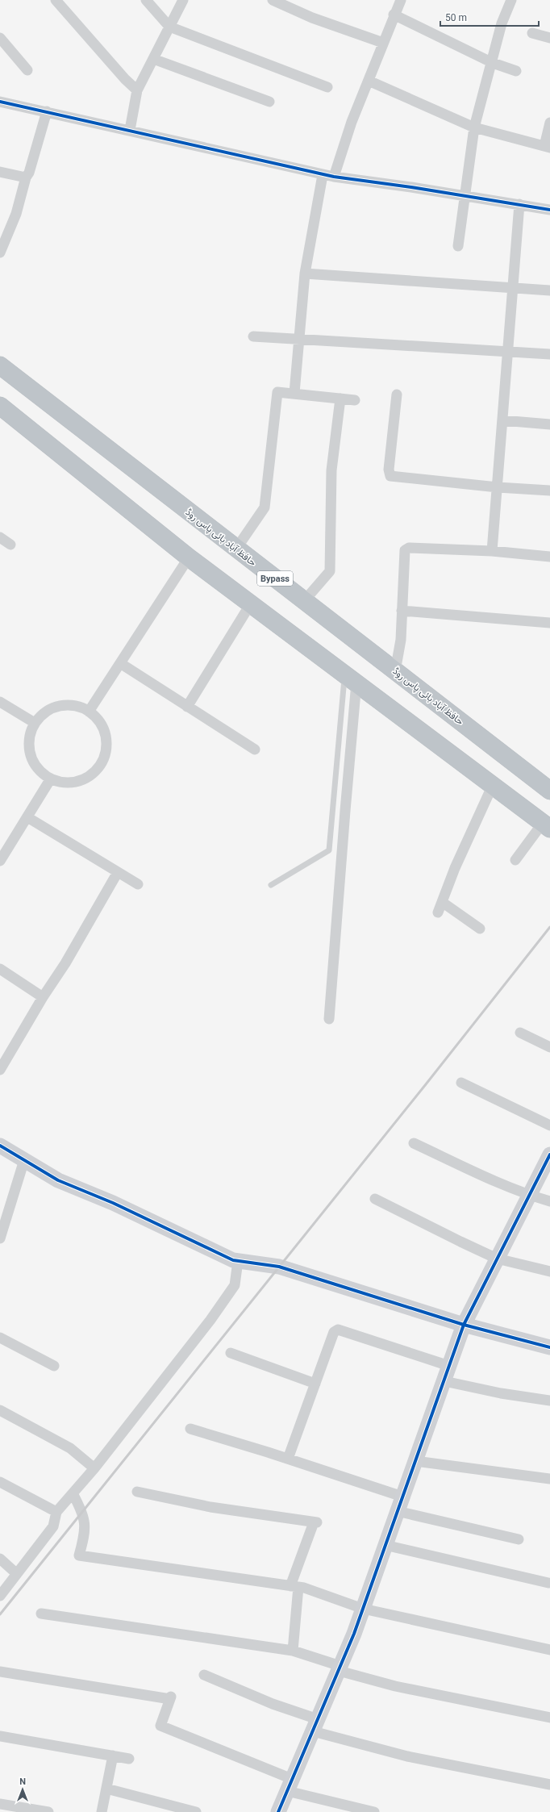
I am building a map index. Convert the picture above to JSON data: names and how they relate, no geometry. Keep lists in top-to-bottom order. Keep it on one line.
{"streets":{"highway":["حافظ آباد بائی پاس روڈ","Bypass"]},"scale_bar":"50 m","north":"top"}
